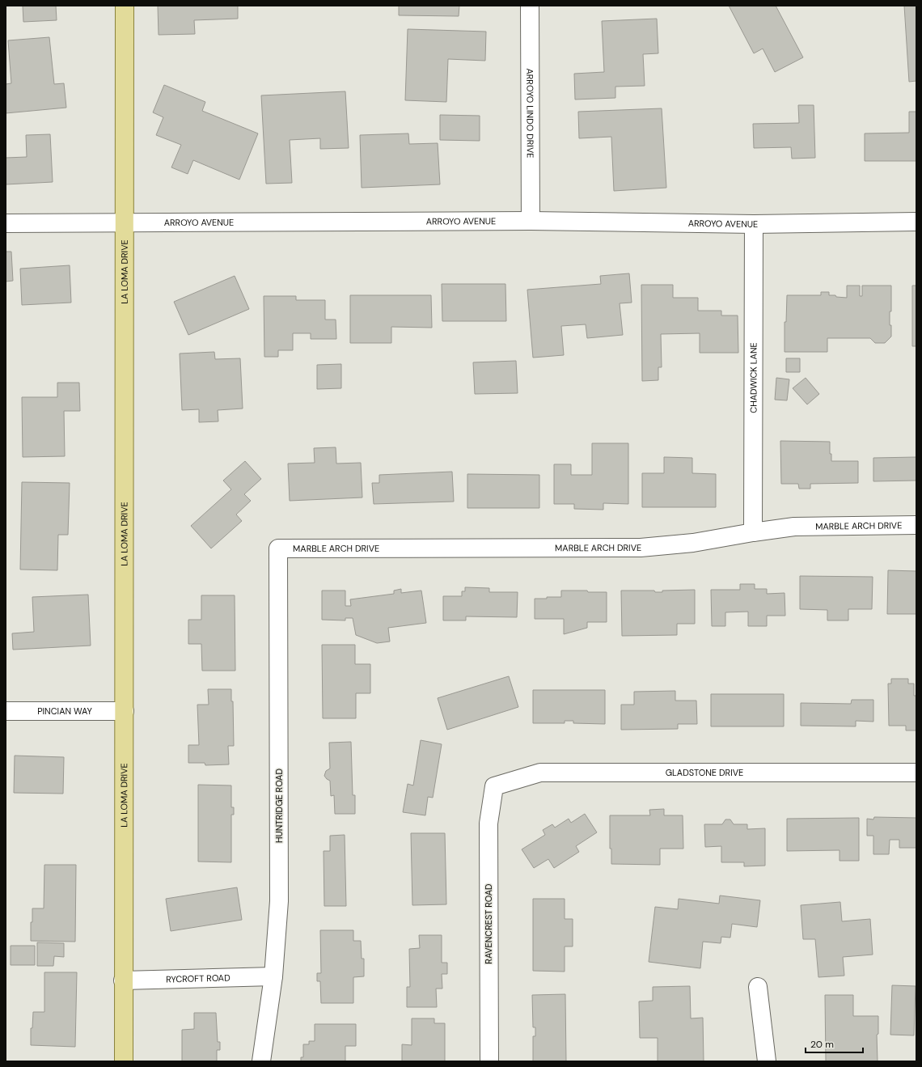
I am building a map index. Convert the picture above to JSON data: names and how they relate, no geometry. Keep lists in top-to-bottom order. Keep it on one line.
{"streets":{"main road":["LA LOMA DRIVE"],"street":["ARROYO LINDO DRIVE","ARROYO AVENUE","CHADWICK LANE","MARBLE ARCH DRIVE","PINCIAN WAY","GLADSTONE DRIVE","HUNTRIDGE ROAD","RAVENCREST ROAD","RYCROFT ROAD"]},"crossings":[["ARROYO LINDO DRIVE","ARROYO AVENUE"],["ARROYO AVENUE","LA LOMA DRIVE"],["ARROYO AVENUE","CHADWICK LANE"],["LA LOMA DRIVE","PINCIAN WAY"],["LA LOMA DRIVE","RYCROFT ROAD"],["CHADWICK LANE","MARBLE ARCH DRIVE"],["MARBLE ARCH DRIVE","HUNTRIDGE ROAD"],["GLADSTONE DRIVE","RAVENCREST ROAD"],["HUNTRIDGE ROAD","RYCROFT ROAD"]],"scale_bar":"20 m"}
